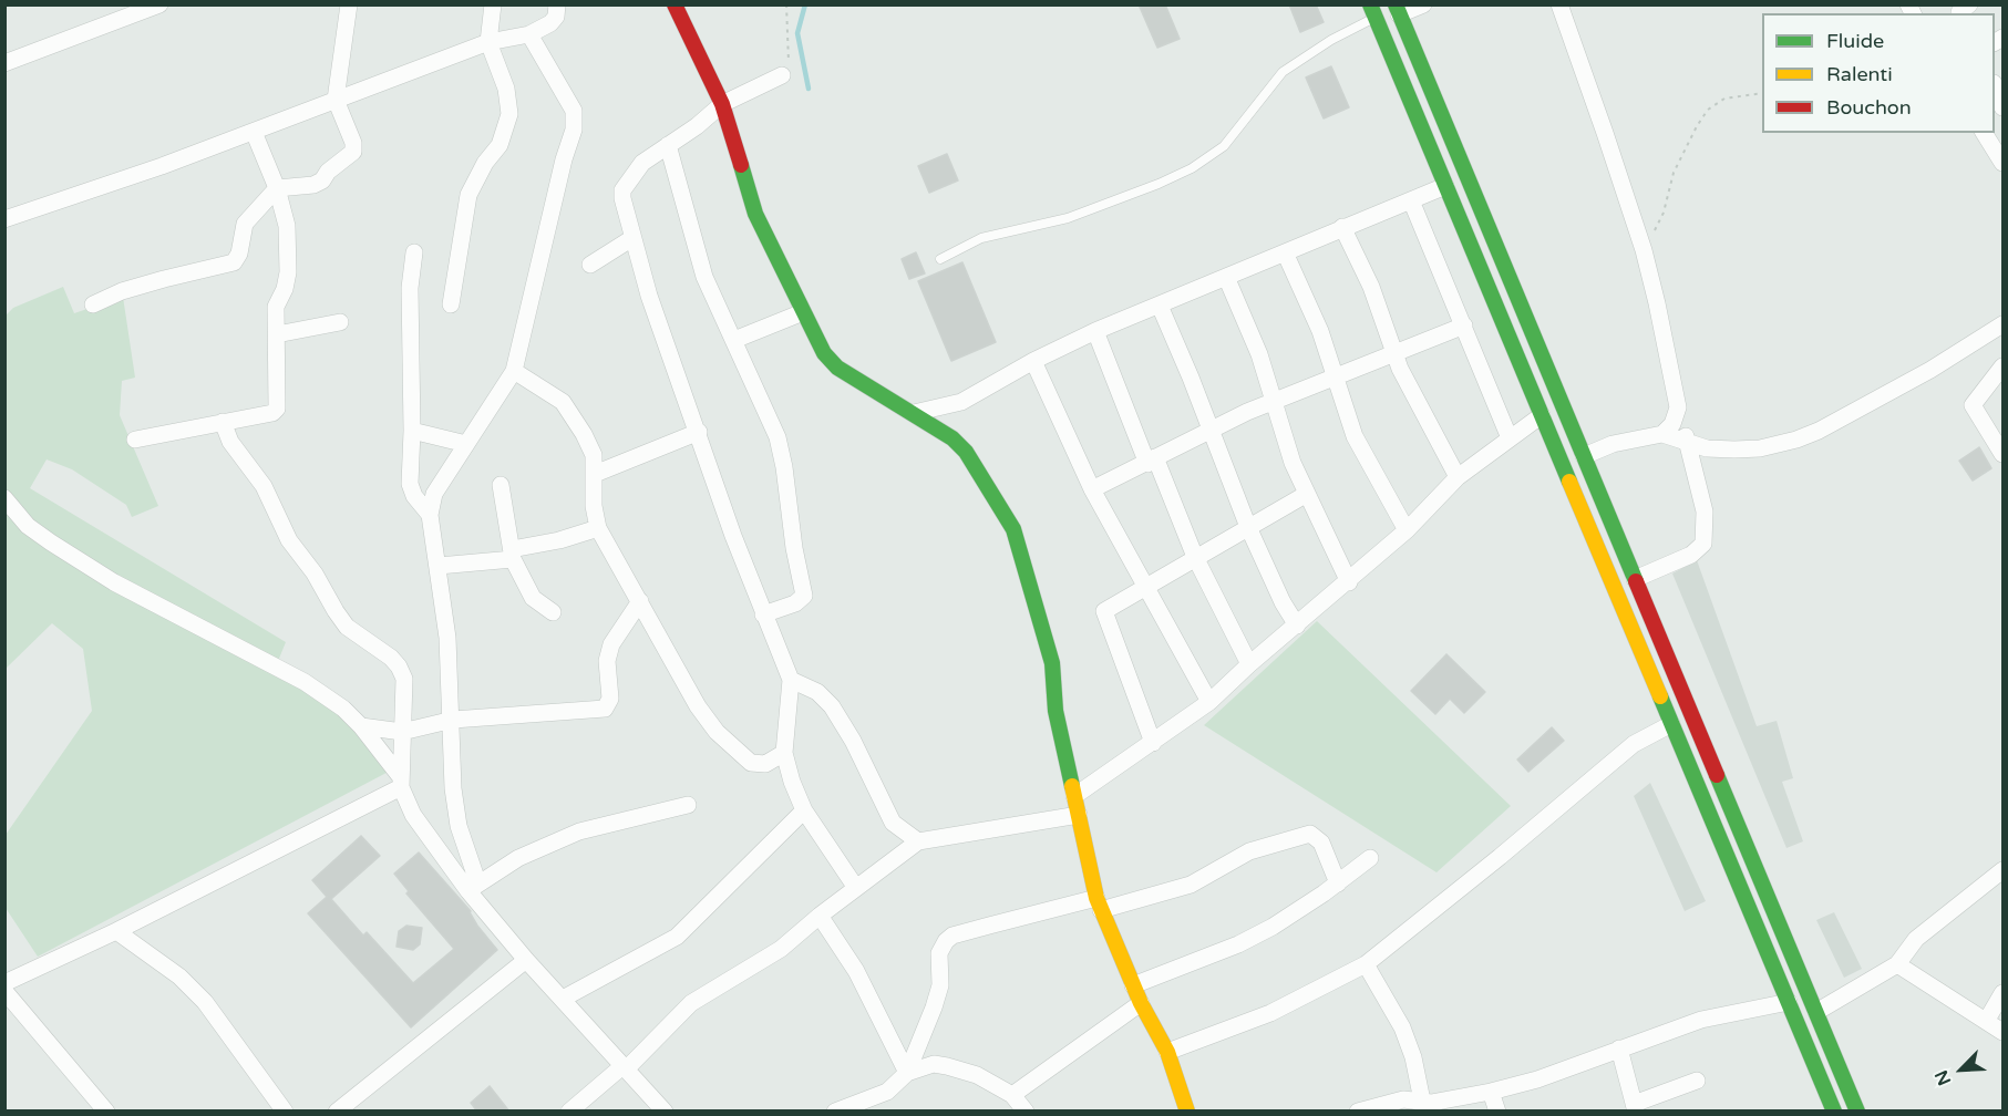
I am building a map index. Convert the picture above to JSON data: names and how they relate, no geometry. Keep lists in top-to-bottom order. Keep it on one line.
{"legend":["Fluide","Ralenti","Bouchon"],"north":"bottom left"}
